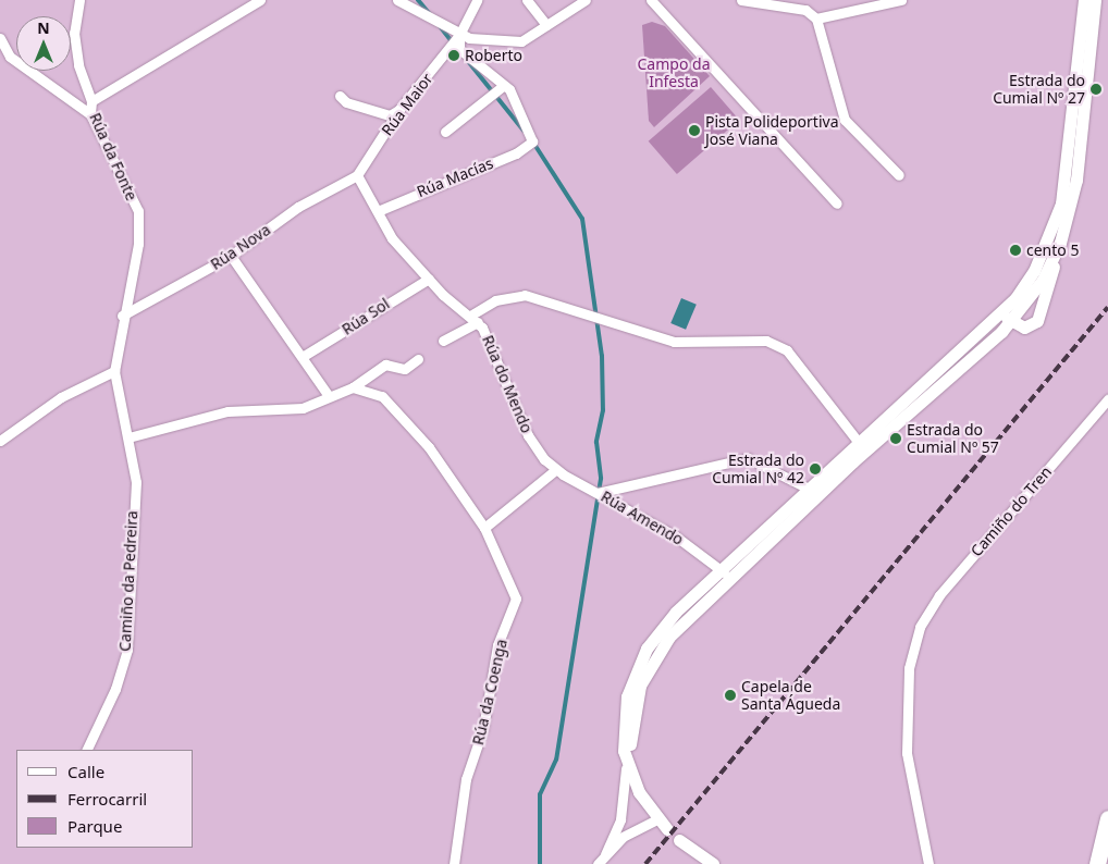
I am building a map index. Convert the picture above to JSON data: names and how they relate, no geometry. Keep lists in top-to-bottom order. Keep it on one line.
{"streets":{"street":["Rúa Maior","Rúa da Fonte","Rúa Macías","Rúa Nova","Rúa Sol","Rúa do Mendo","Camiño do Tren","Rúa Amendo","Camiño da Pedreira","Rúa da Coenga"]},"crossings":[["Rúa Maior","Rúa Nova"],["Rúa Maior","Rúa do Mendo"],["Rúa da Fonte","Rúa Nova"],["Rúa da Fonte","Camiño da Pedreira"],["Rúa Macías","Rúa do Mendo"],["Rúa Nova","Rúa do Mendo"],["Rúa Sol","Rúa do Mendo"],["Rúa do Mendo","Rúa Amendo"]],"parks":["Campo da Infesta"],"places":["Roberto","Estrada do Cumial Nº 27","Pista Polideportiva José Viana","cento 5","Estrada do Cumial Nº 57","Estrada do Cumial Nº 42","Capela de Santa Águeda"],"legend":["Calle","Ferrocarril","Parque"],"north":"top"}
